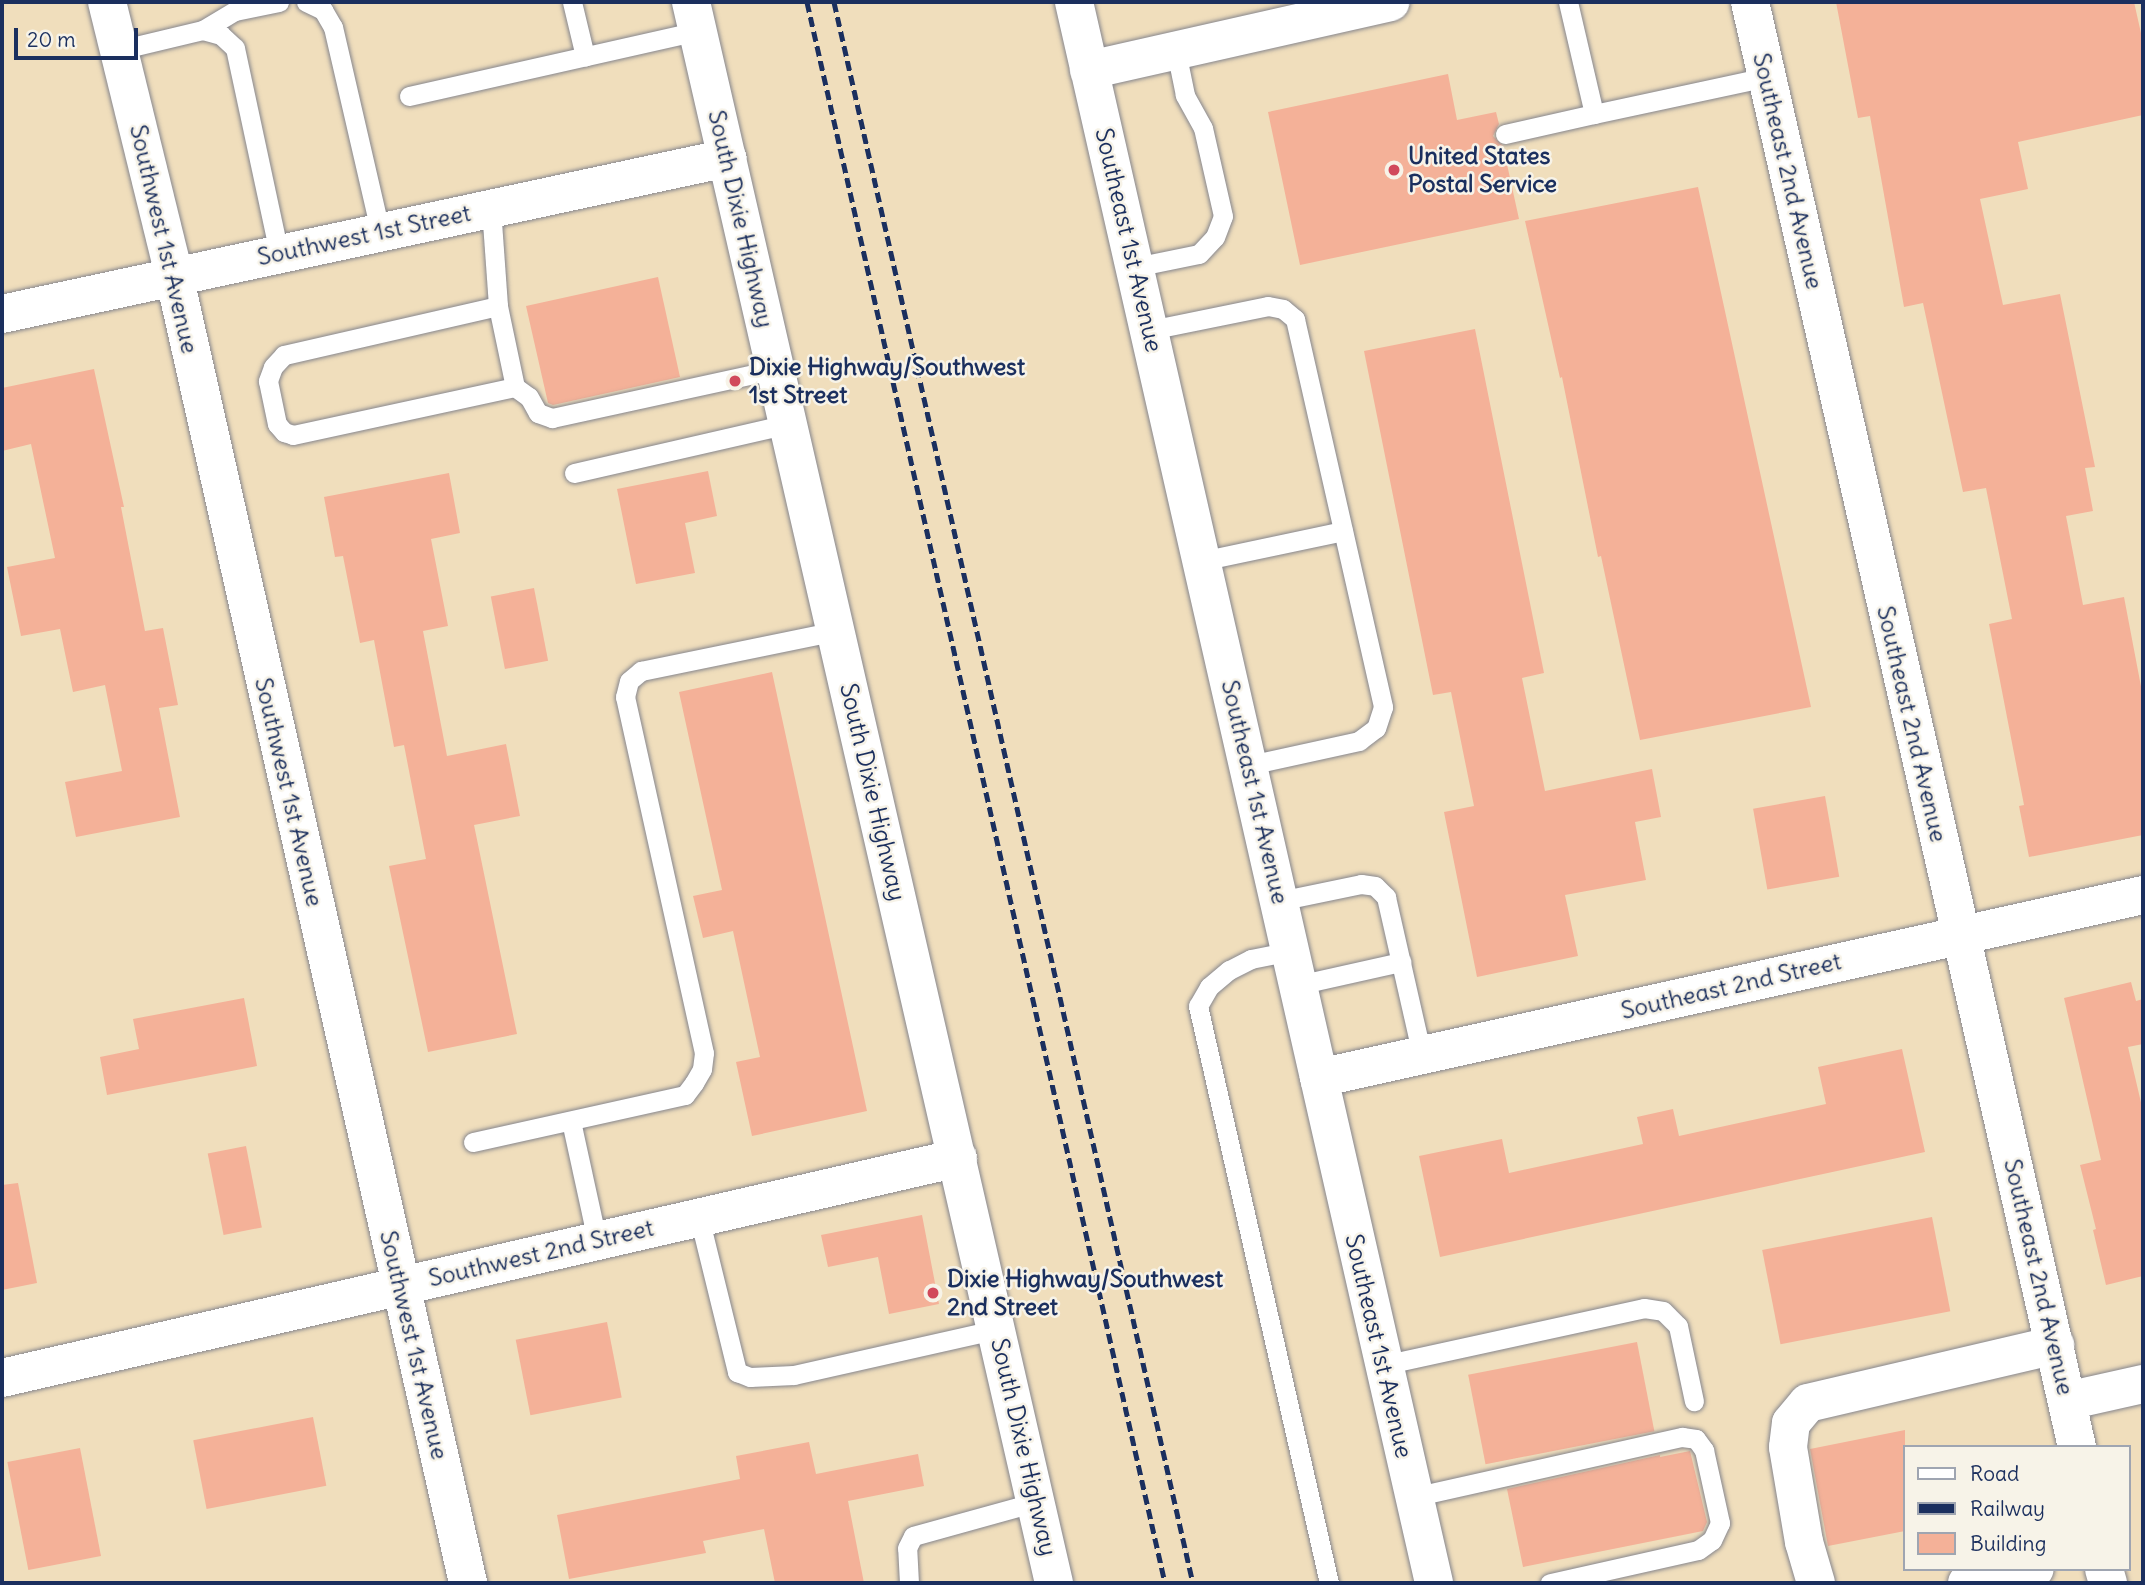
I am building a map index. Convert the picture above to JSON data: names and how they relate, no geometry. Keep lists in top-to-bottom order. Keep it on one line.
{"streets":{"street":["Southeast 2nd Avenue","South Dixie Highway","Southwest 1st Street","Southwest 1st Avenue","Southeast 1st Avenue","Southeast 2nd Street","Southwest 2nd Street"]},"crossings":[["Southeast 2nd Avenue","Southeast 2nd Street"],["South Dixie Highway","Southwest 1st Street"],["South Dixie Highway","Southwest 2nd Street"],["Southwest 1st Street","Southwest 1st Avenue"],["Southwest 1st Avenue","Southwest 2nd Street"],["Southeast 1st Avenue","Southeast 2nd Street"]],"places":["United States Postal Service","Dixie Highway/Southwest 1st Street","Dixie Highway/Southwest 2nd Street"],"legend":["Road","Railway","Building"],"scale_bar":"20 m"}
